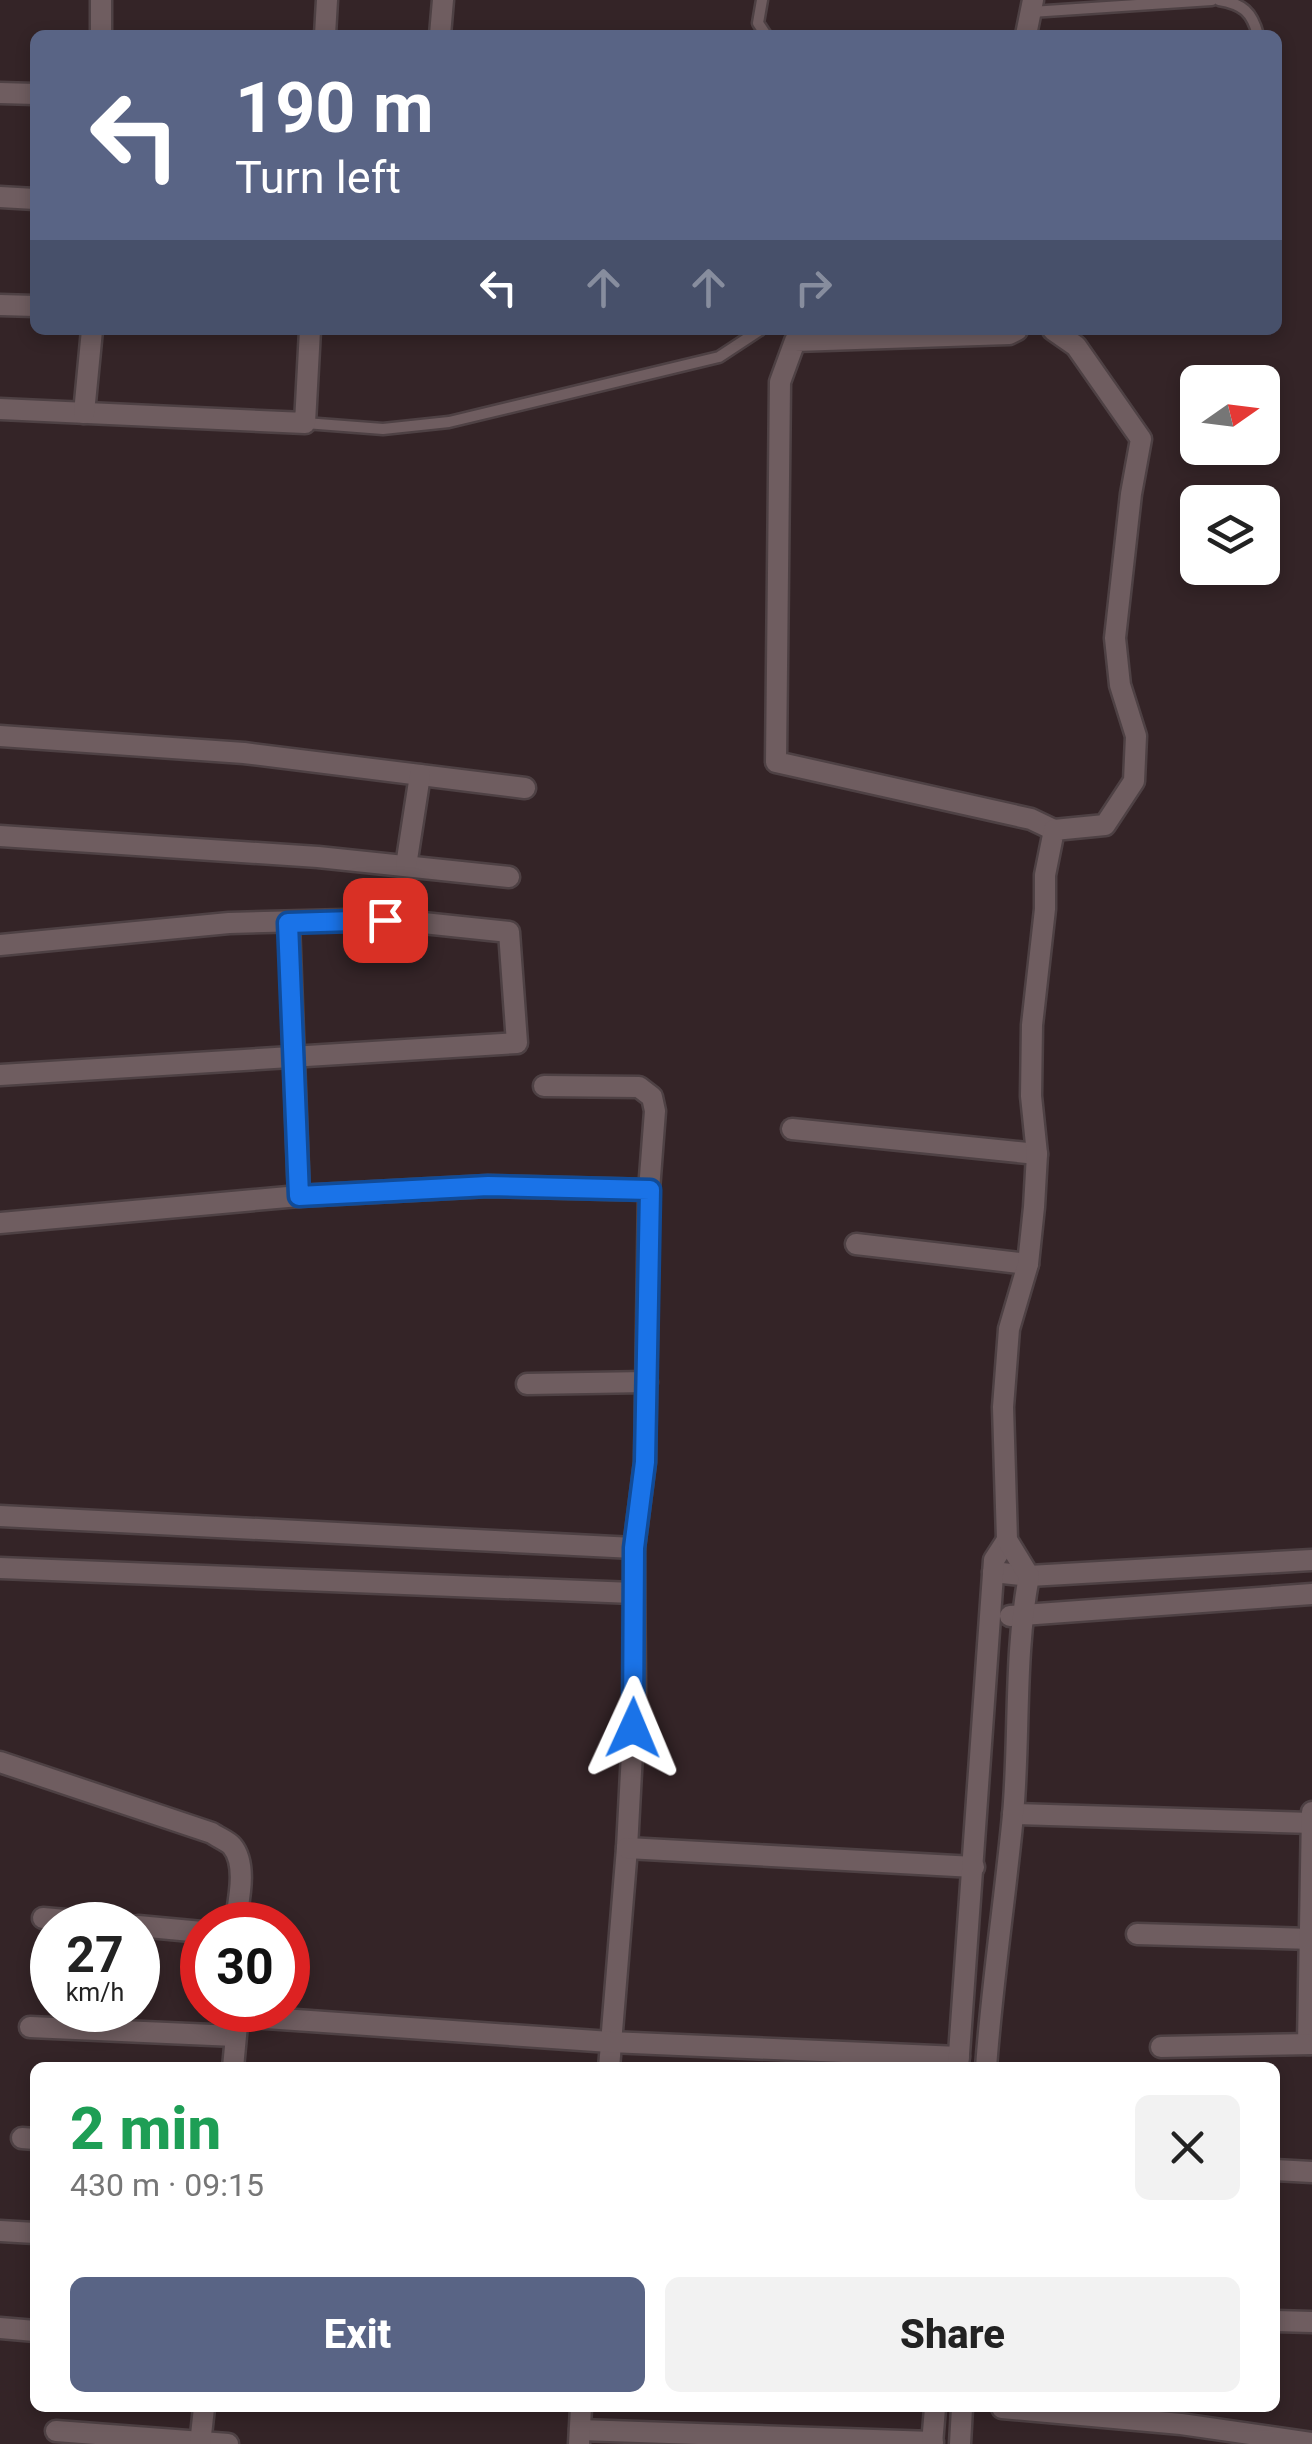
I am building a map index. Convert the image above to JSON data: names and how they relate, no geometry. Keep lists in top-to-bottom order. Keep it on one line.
{"north":"right","page":{"turn":["190 m","Turn left"],"speed":"27 km/h","limit":"30","heading":["2 min","430 m · 09:15"],"buttons":["Exit","Share"]}}
